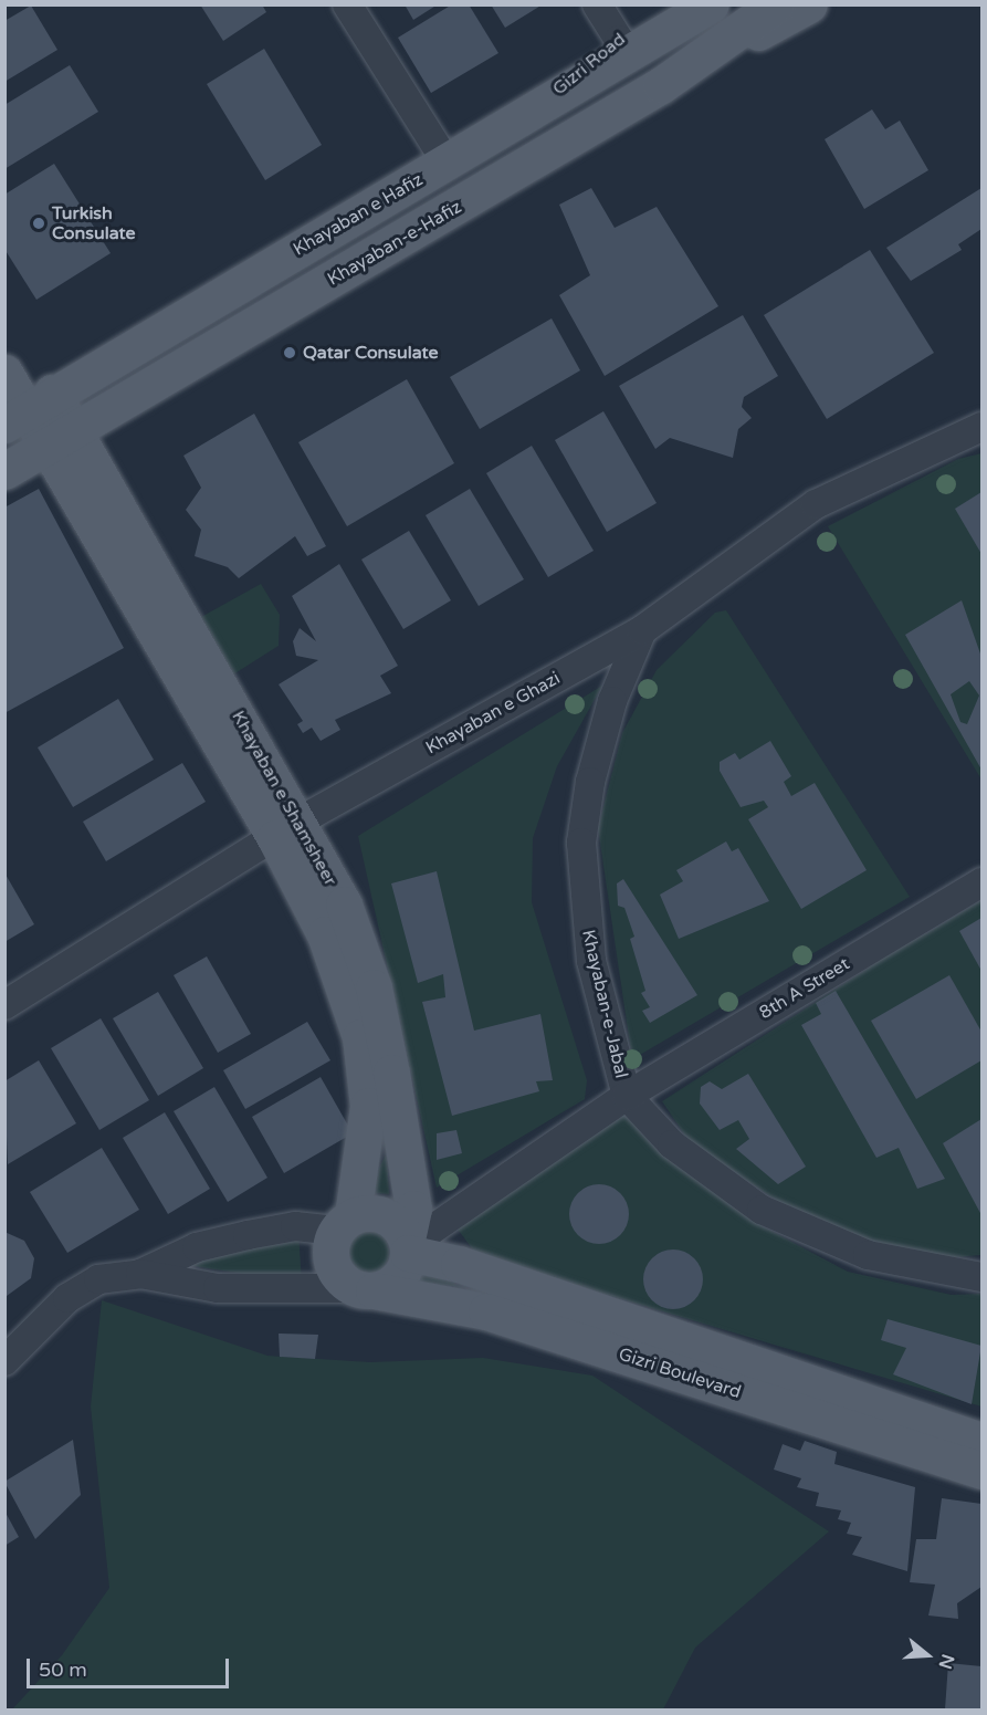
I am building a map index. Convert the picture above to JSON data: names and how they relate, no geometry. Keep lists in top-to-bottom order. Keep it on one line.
{"streets":{"main road":["Gizri Road","Khayaban e Hafiz","Khayaban-e-Hafiz","Khayaban e Shamsheer","Gizri Boulevard"],"street":["Khayaban e Ghazi","8th A Street","Khayaban-e-Jabal"]},"crossings":[["Gizri Road","Khayaban e Hafiz"],["Khayaban e Hafiz","Khayaban e Shamsheer"],["Khayaban-e-Hafiz","Khayaban e Shamsheer"],["Khayaban e Ghazi","Khayaban e Shamsheer"],["Khayaban e Ghazi","Khayaban-e-Jabal"],["Khayaban e Shamsheer","8th A Street"],["Khayaban e Shamsheer","Gizri Boulevard"],["8th A Street","Khayaban-e-Jabal"],["8th A Street","Gizri Boulevard"]],"places":["Turkish Consulate","Qatar Consulate"],"scale_bar":"50 m","north":"right"}
